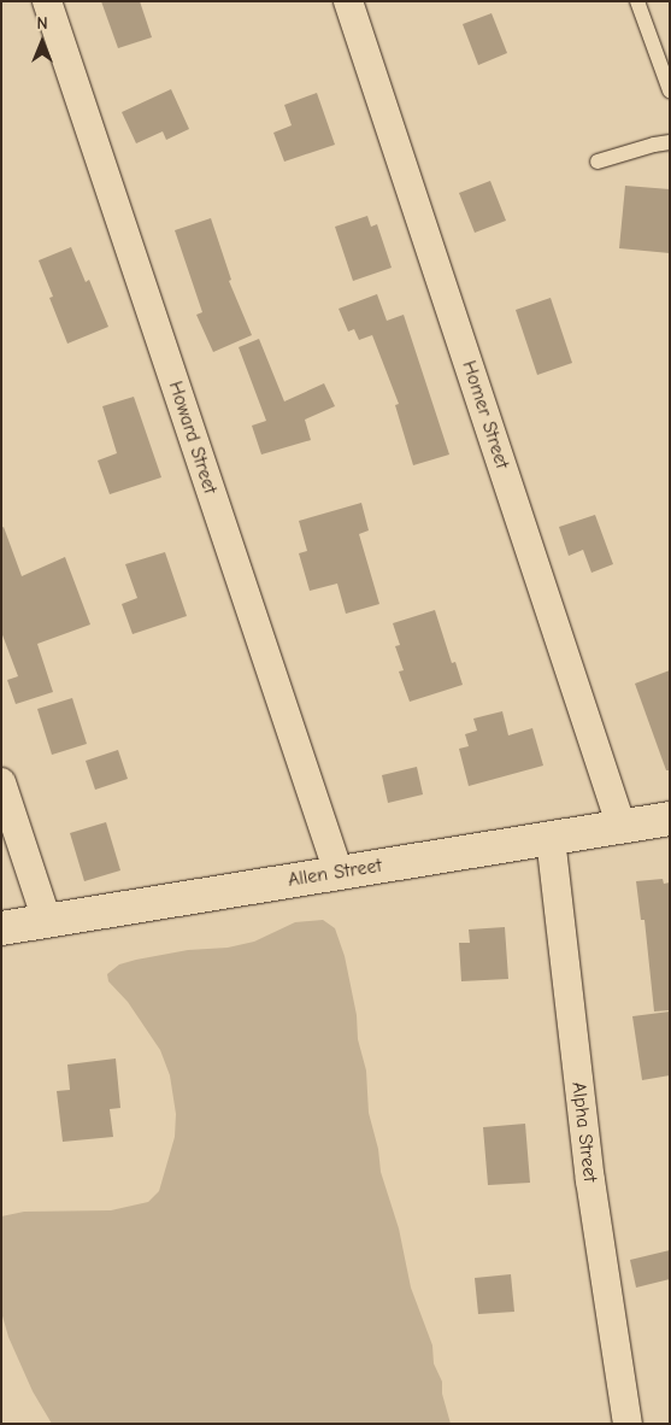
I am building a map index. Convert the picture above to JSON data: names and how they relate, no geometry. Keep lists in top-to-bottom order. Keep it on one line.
{"streets":{"street":["Homer Street","Howard Street","Allen Street","Alpha Street"]},"crossings":[["Homer Street","Allen Street"],["Howard Street","Allen Street"],["Allen Street","Alpha Street"]],"north":"top"}
